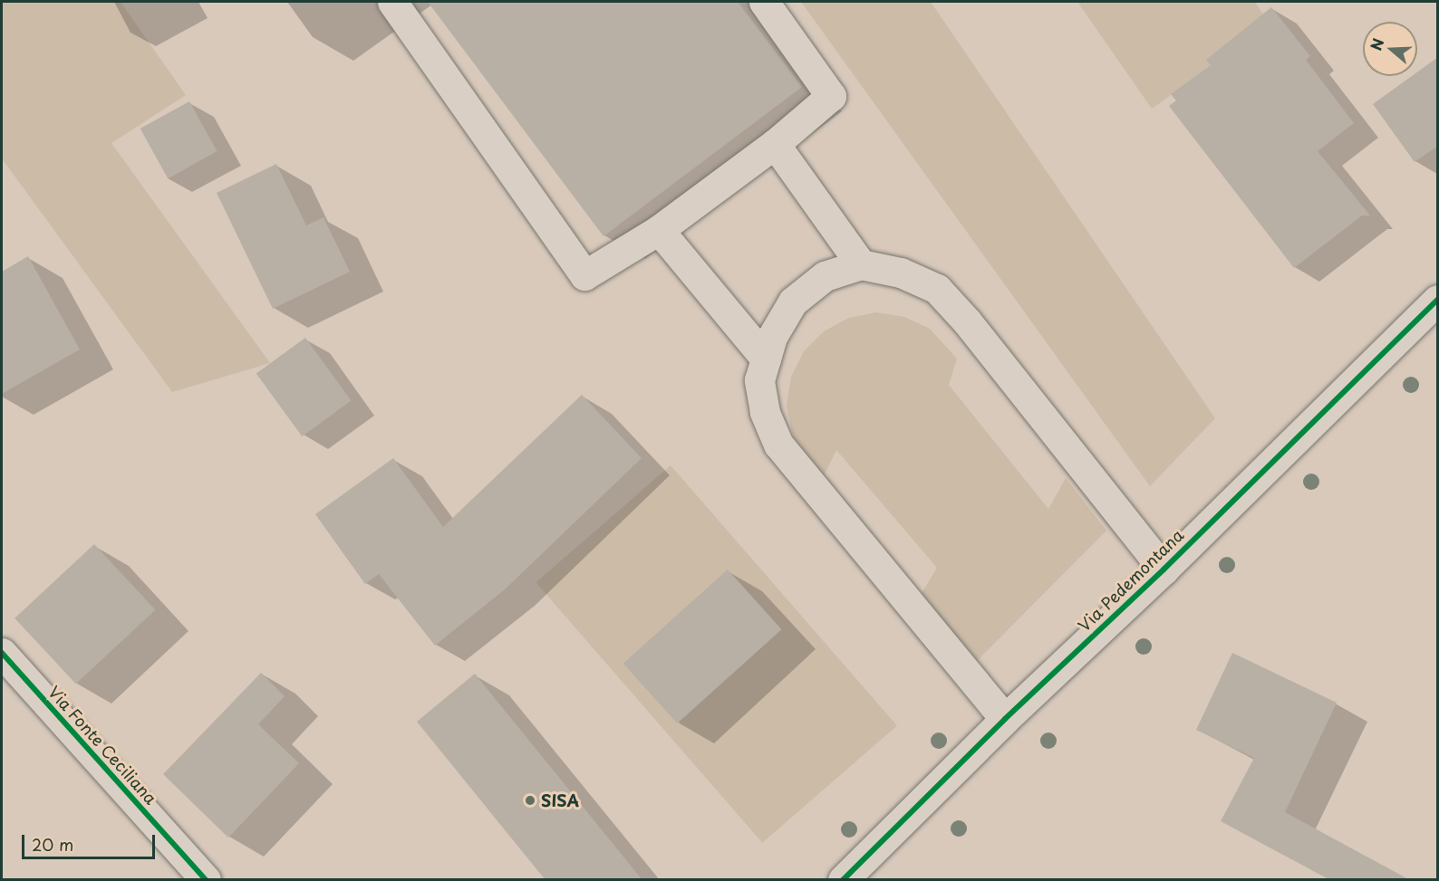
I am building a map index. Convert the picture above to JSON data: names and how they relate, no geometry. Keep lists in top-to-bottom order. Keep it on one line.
{"streets":{"street":["Via Pedemontana","Via Fonte Ceciliana"]},"places":["SISA"],"scale_bar":"20 m","north":"left"}
